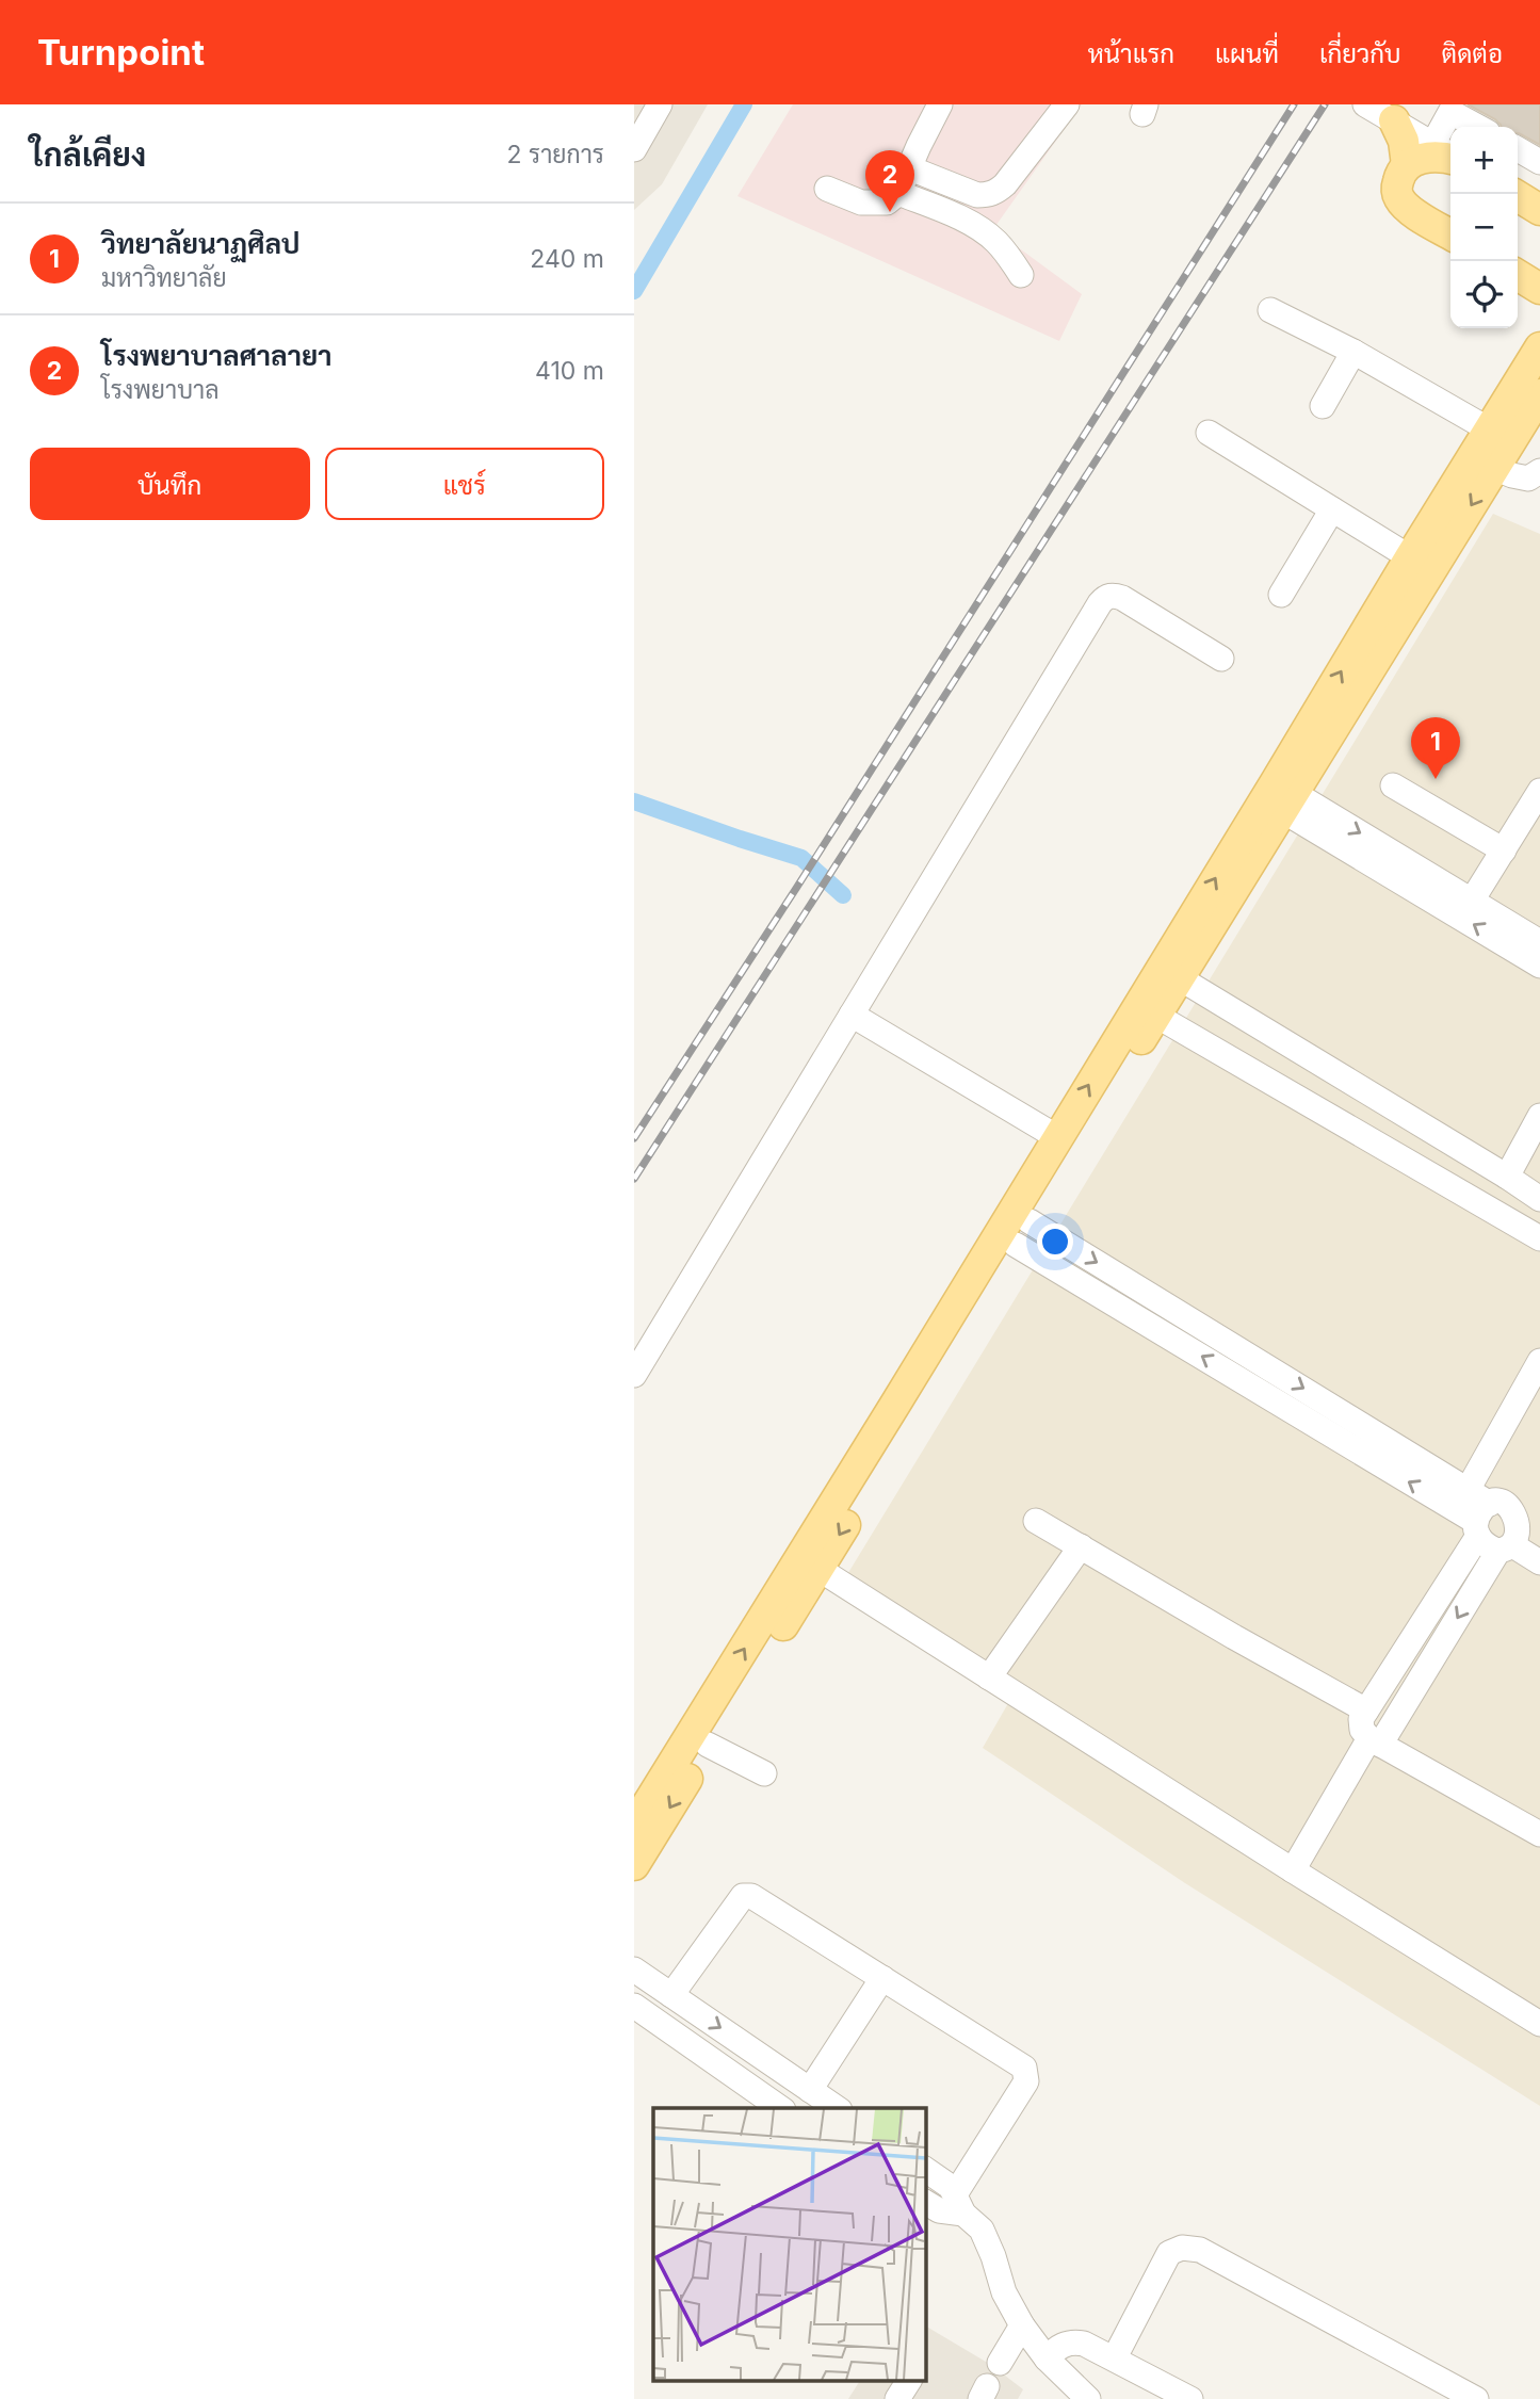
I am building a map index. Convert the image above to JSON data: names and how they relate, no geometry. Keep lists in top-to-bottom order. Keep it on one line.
{"page":{"header":"Turnpoint","nav":["หน้าแรก","แผนที่","เกี่ยวกับ","ติดต่อ"],"heading":["ใกล้เคียง","2 รายการ"],"map_buttons":["+","−"],"pins":["2","1"],"list":[{"mark":"1","name":"วิทยาลัยนาฏศิลป","note":"มหาวิทยาลัย","value":"240 m"},{"mark":"2","name":"โรงพยาบาลศาลายา","note":"โรงพยาบาล","value":"410 m"}],"buttons":["บันทึก","แชร์"]}}
